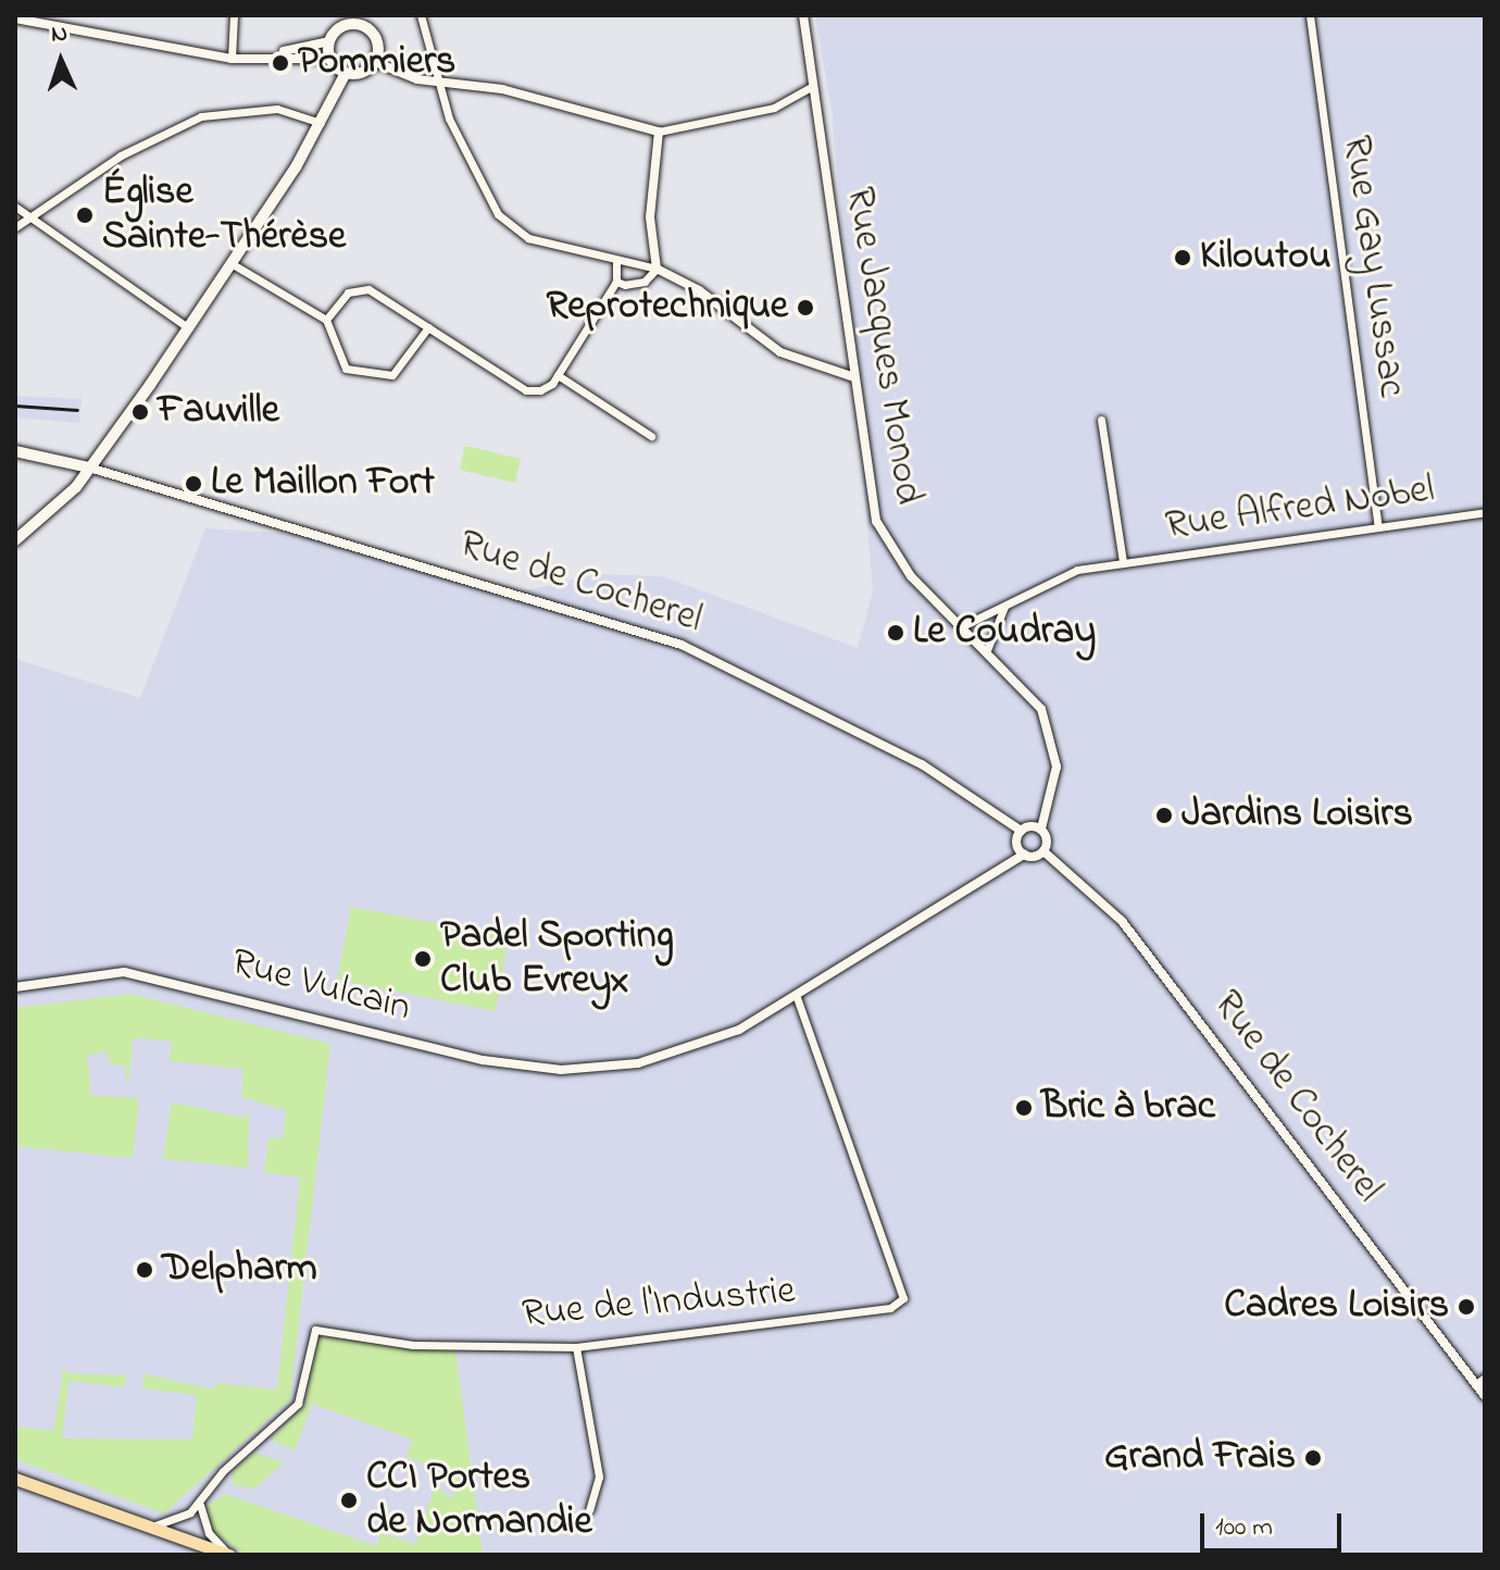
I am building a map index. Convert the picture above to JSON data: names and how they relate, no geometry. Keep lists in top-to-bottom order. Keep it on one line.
{"streets":{"street":["Rue Gay Lussac","Rue Jacques Monod","Rue Alfred Nobel","Rue de Cocherel","Rue Vulcain","Rue de l'Industrie"]},"crossings":[["Rue Gay Lussac","Rue Alfred Nobel"],["Rue Jacques Monod","Rue Alfred Nobel"],["Rue Jacques Monod","Rue de Cocherel"],["Rue Vulcain","Rue de l'Industrie"]],"places":["Pommiers","Église Sainte-Thérèse","Kiloutou","Reprotechnique","Fauville","Le Maillon Fort","Le Coudray","Jardins Loisirs","Padel Sporting Club Evreyx","Bric à brac","Delpharm","Cadres Loisirs","Grand Frais","CCI Portes de Normandie"],"scale_bar":"100 m","north":"top"}
